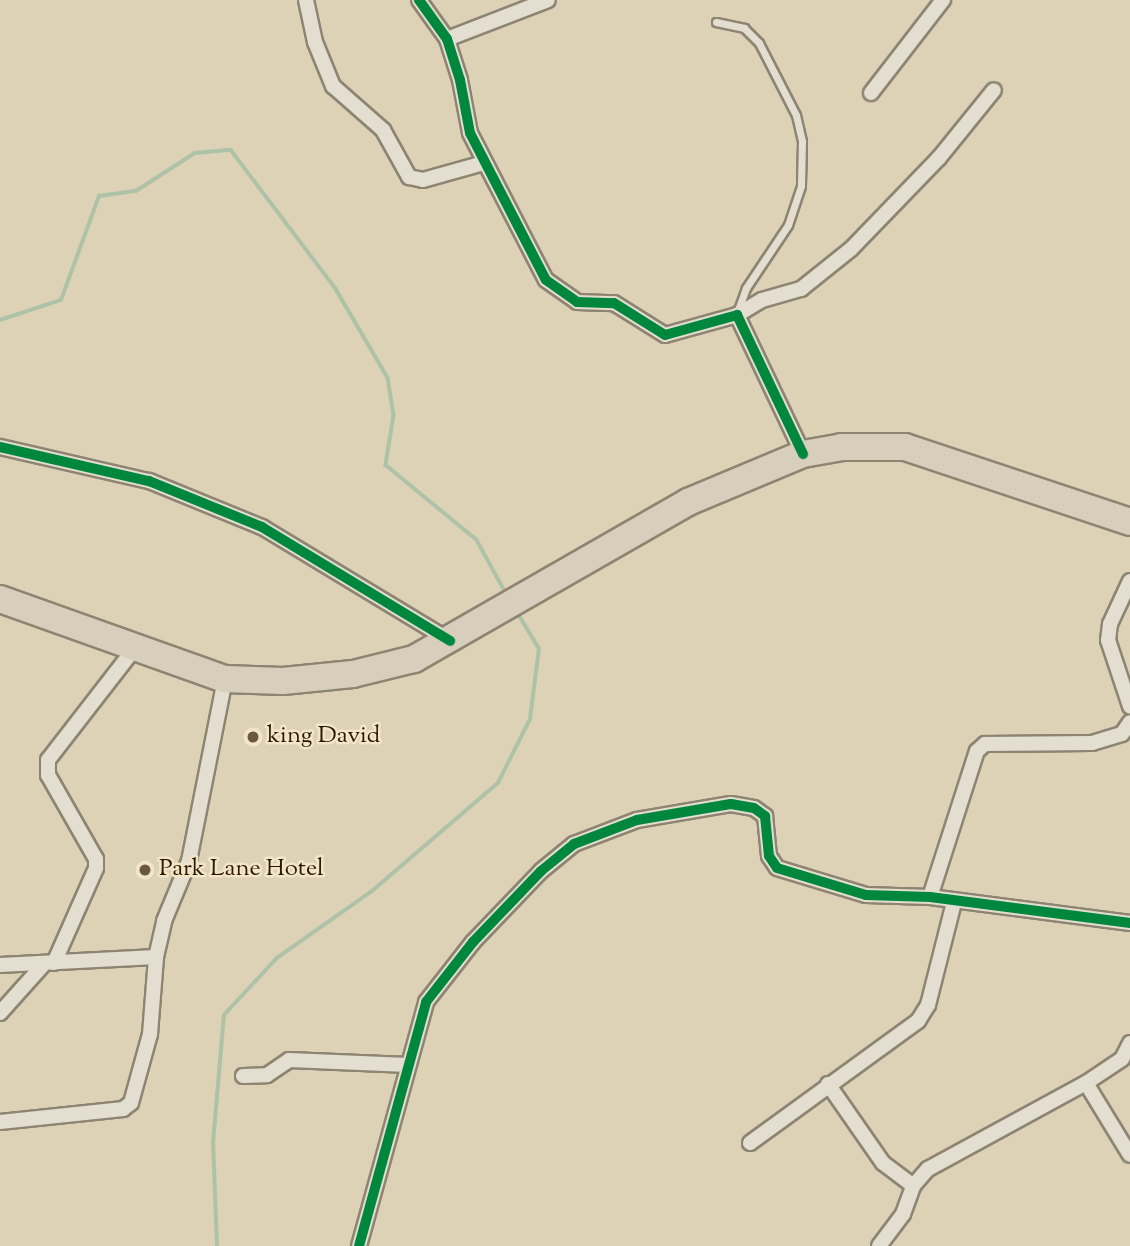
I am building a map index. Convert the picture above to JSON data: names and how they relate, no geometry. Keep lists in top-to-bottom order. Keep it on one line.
{"places":["king David","Park Lane Hotel"]}
